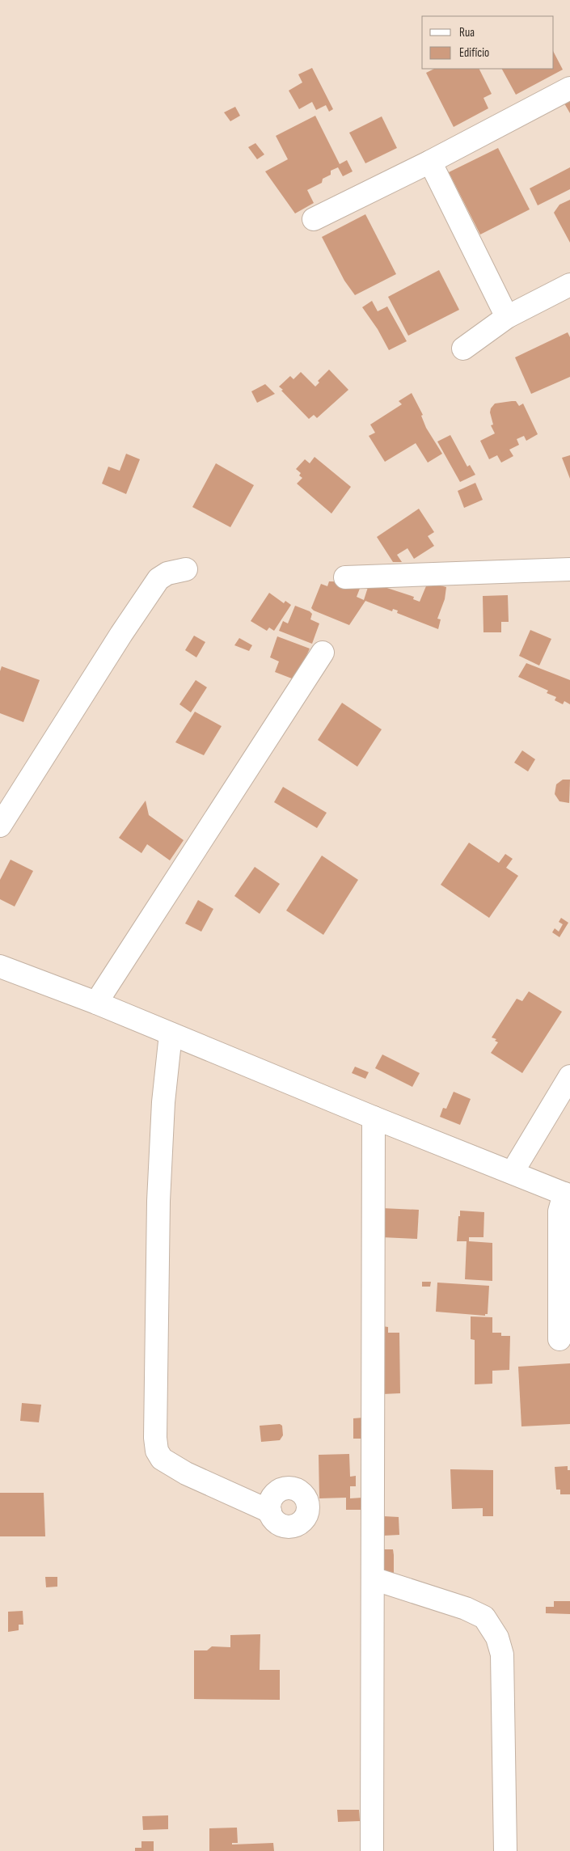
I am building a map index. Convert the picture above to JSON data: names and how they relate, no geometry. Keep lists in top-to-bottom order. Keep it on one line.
{"legend":["Rua","Edifício"]}
